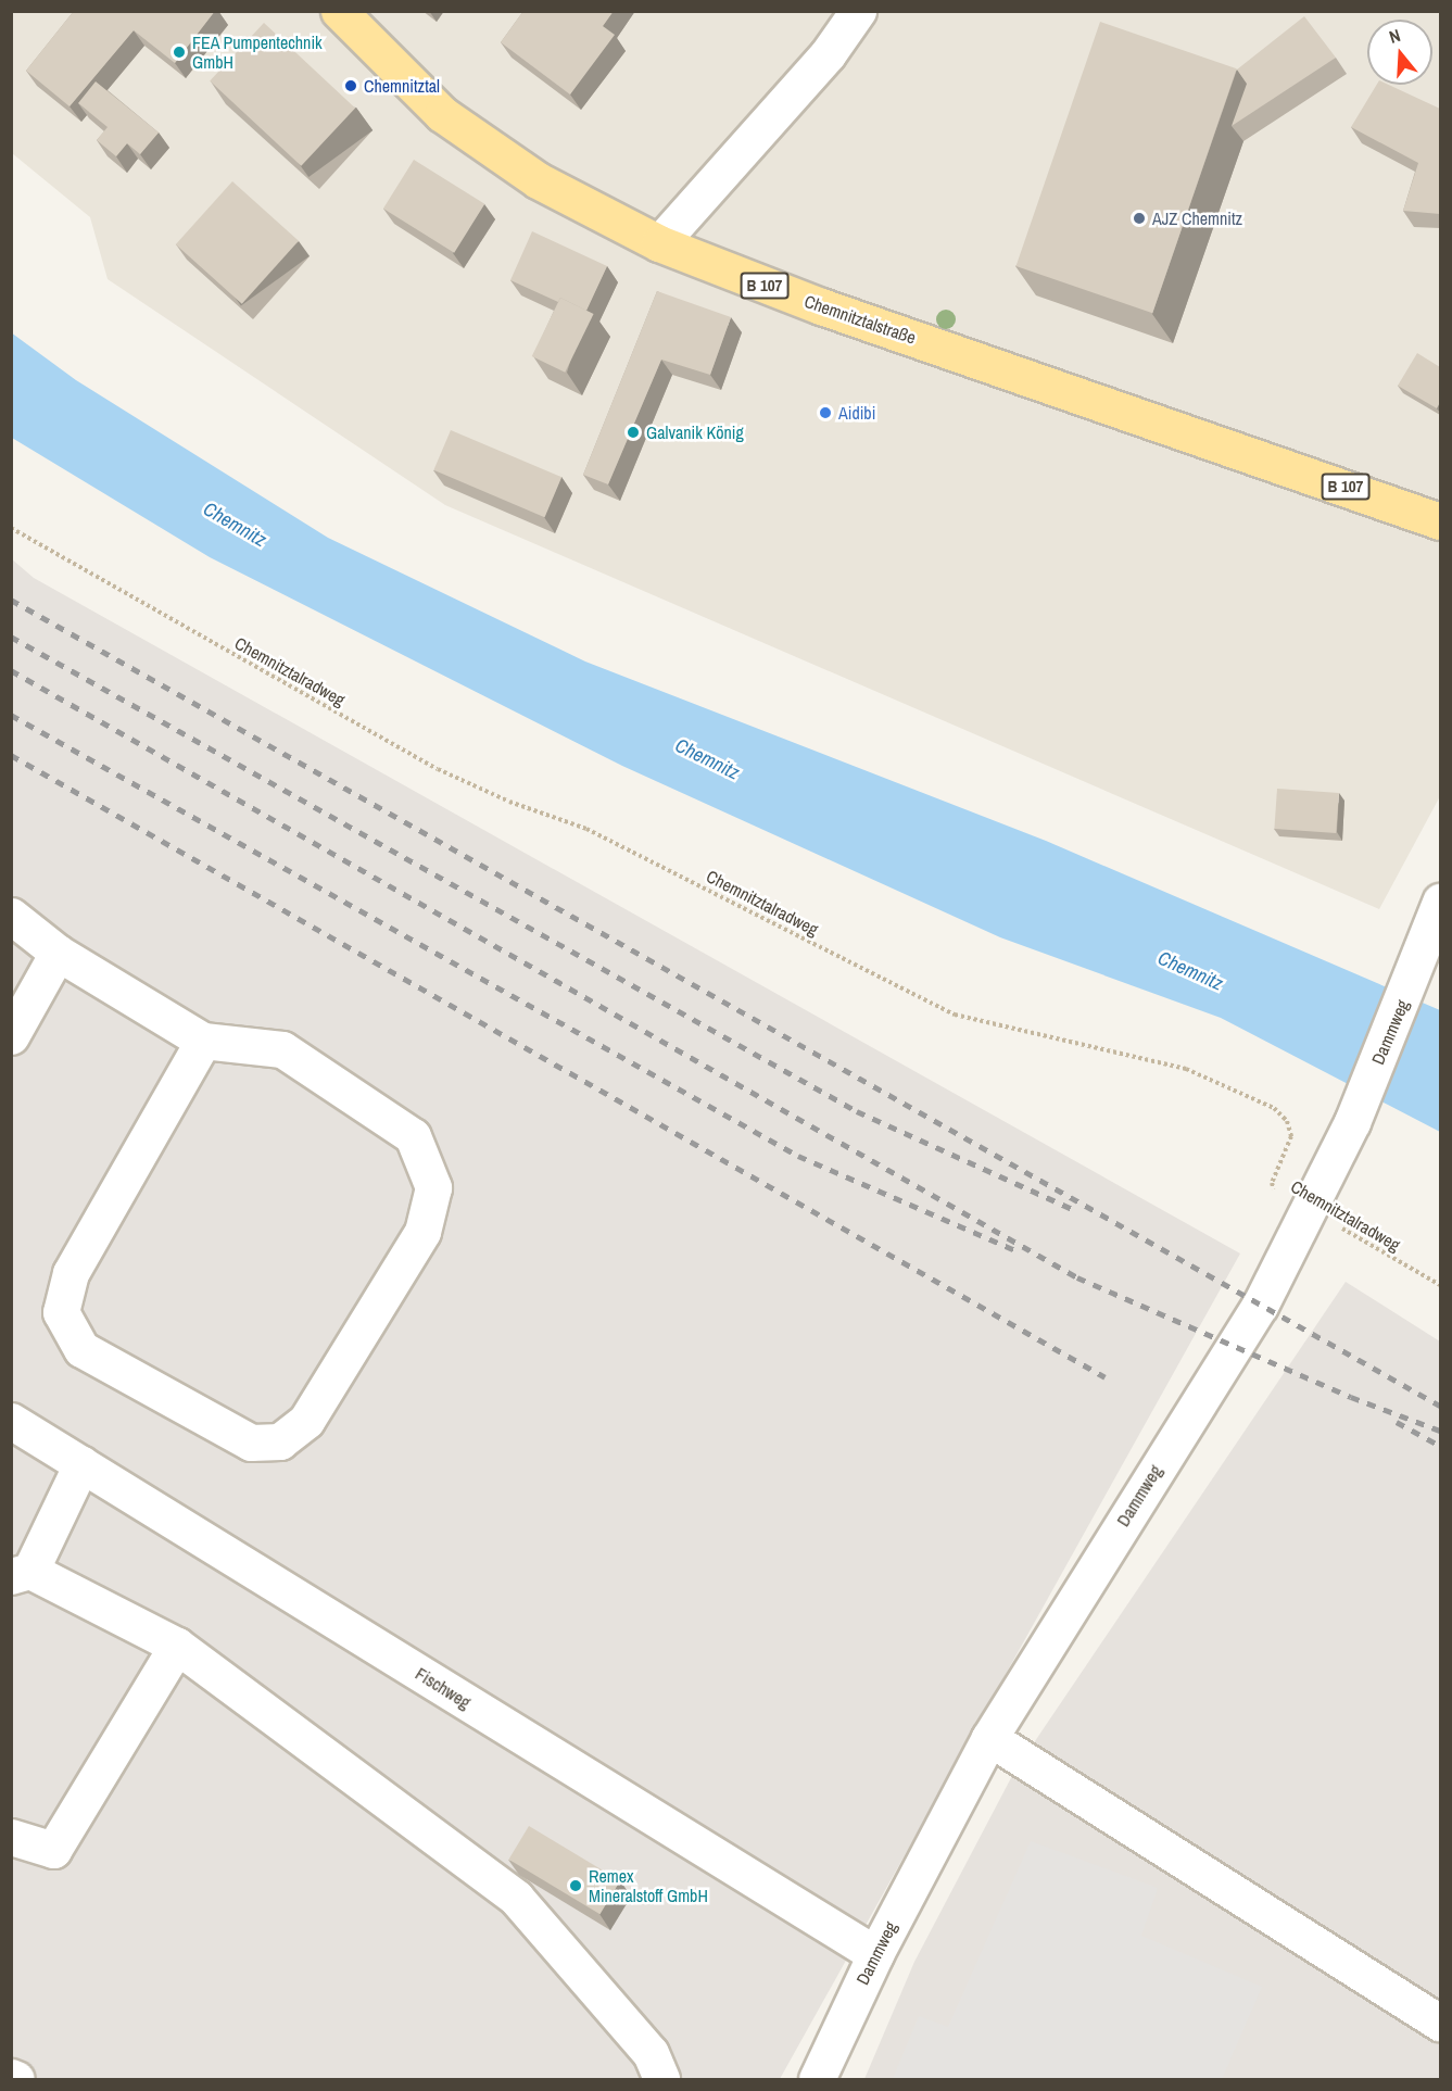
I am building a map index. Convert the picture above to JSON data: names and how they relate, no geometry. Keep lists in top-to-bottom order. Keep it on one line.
{"streets":{"main road":["B 107","Chemnitztalstraße"],"street":["Dammweg","Fischweg"],"path":["Chemnitztalradweg"]},"crossings":[["Chemnitztalradweg","Dammweg"],["Dammweg","Fischweg"]],"water":["Chemnitz"],"places":["FEA Pumpentechnik GmbH","Chemnitztal","AJZ Chemnitz","Aidibi","Galvanik König","Remex Mineralstoff GmbH"],"north":"top"}
